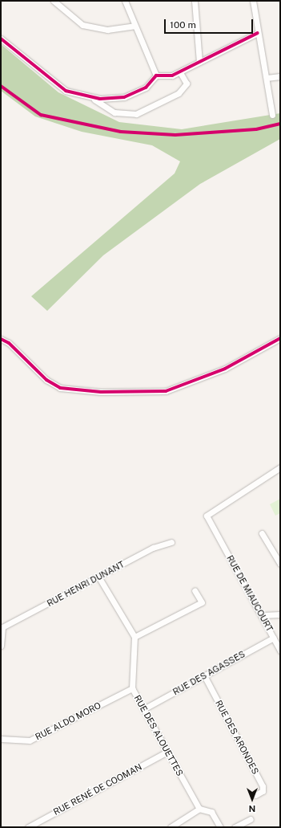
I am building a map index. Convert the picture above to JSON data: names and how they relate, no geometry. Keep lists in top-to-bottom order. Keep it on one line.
{"streets":{"street":["RUE HENRI DUNANT","RUE DE MIAUCOURT","RUE DES AGASSES","RUE ALDO MORO","RUE DES ALOUETTES","RUE DES ARONDES","RUE RENÉ DE COOMAN"]},"crossings":[["RUE DE MIAUCOURT","RUE DES AGASSES"],["RUE DES AGASSES","RUE DES ALOUETTES"],["RUE DES AGASSES","RUE DES ARONDES"],["RUE ALDO MORO","RUE DES ALOUETTES"],["RUE DES ALOUETTES","RUE RENÉ DE COOMAN"]],"scale_bar":"100 m","north":"bottom"}
